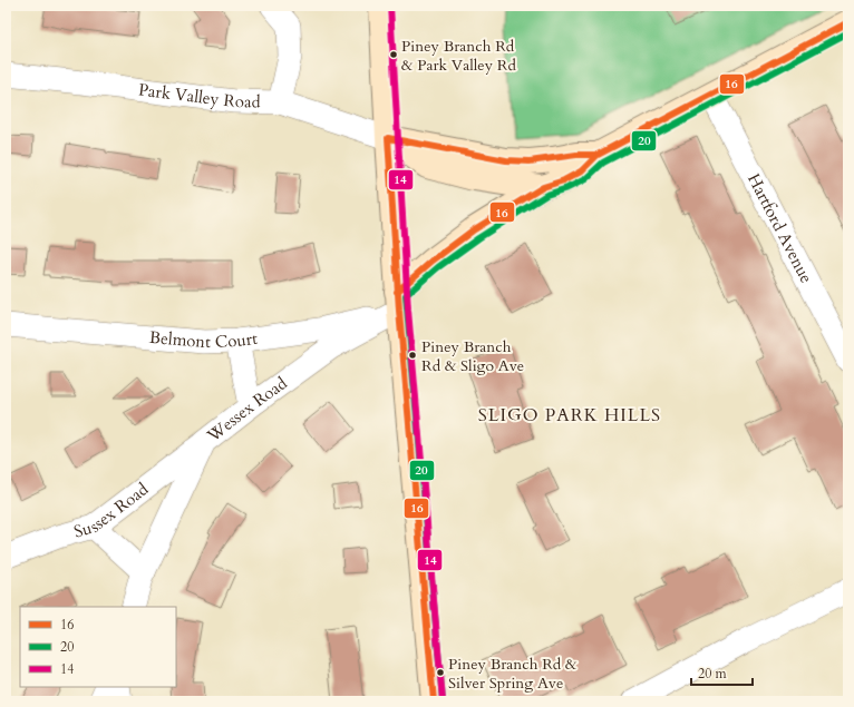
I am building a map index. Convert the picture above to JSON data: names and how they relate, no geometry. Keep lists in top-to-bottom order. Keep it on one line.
{"streets":{"street":["Park Valley Road","Hartford Avenue","Belmont Court","Wessex Road","Sussex Road"]},"crossings":[["Belmont Court","Wessex Road"],["Wessex Road","Sussex Road"]],"districts":["SLIGO PARK HILLS"],"places":["Piney Branch Rd & Park Valley Rd","Piney Branch Rd & Sligo Ave","Piney Branch Rd & Silver Spring Ave"],"lines":["transit line 14","transit line 16","transit line 20"],"legend":["16","20","14"],"scale_bar":"20 m"}
